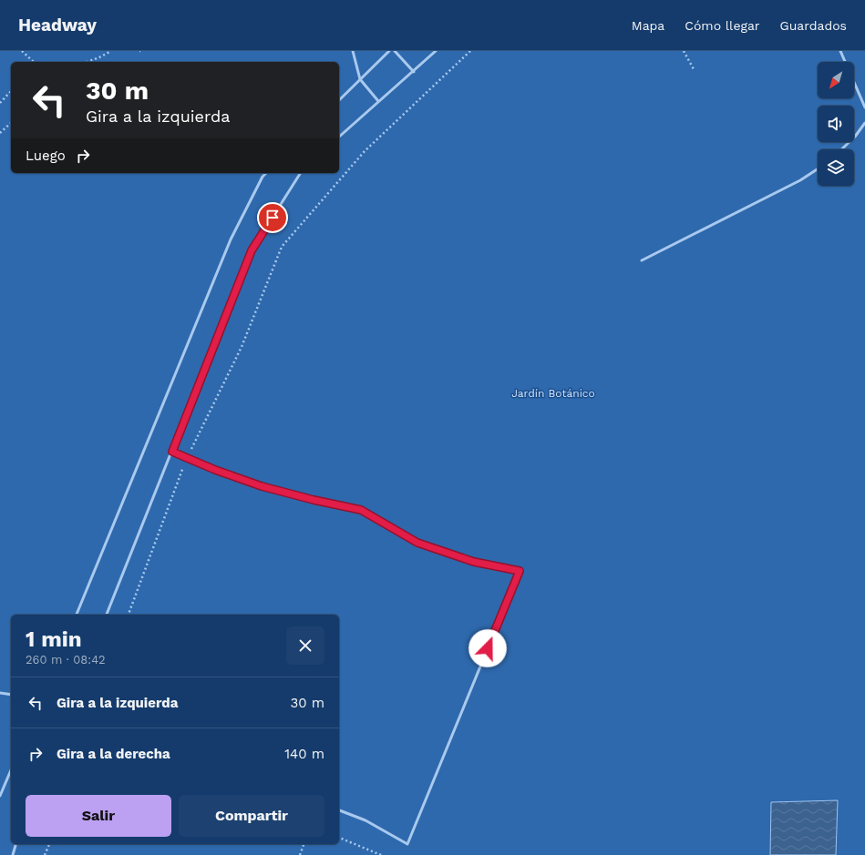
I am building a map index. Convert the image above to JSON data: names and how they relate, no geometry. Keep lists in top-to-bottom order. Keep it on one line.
{"parks":["Jardín Botánico"],"north":"bottom left","page":{"header":"Headway","nav":["Mapa","Cómo llegar","Guardados"],"turn":["30 m","Gira a la izquierda"],"then":"Luego","heading":["1 min","260 m · 08:42"],"list":[{"name":"Gira a la izquierda","value":"30 m"},{"name":"Gira a la derecha","value":"140 m"}],"buttons":["Salir","Compartir"]}}
